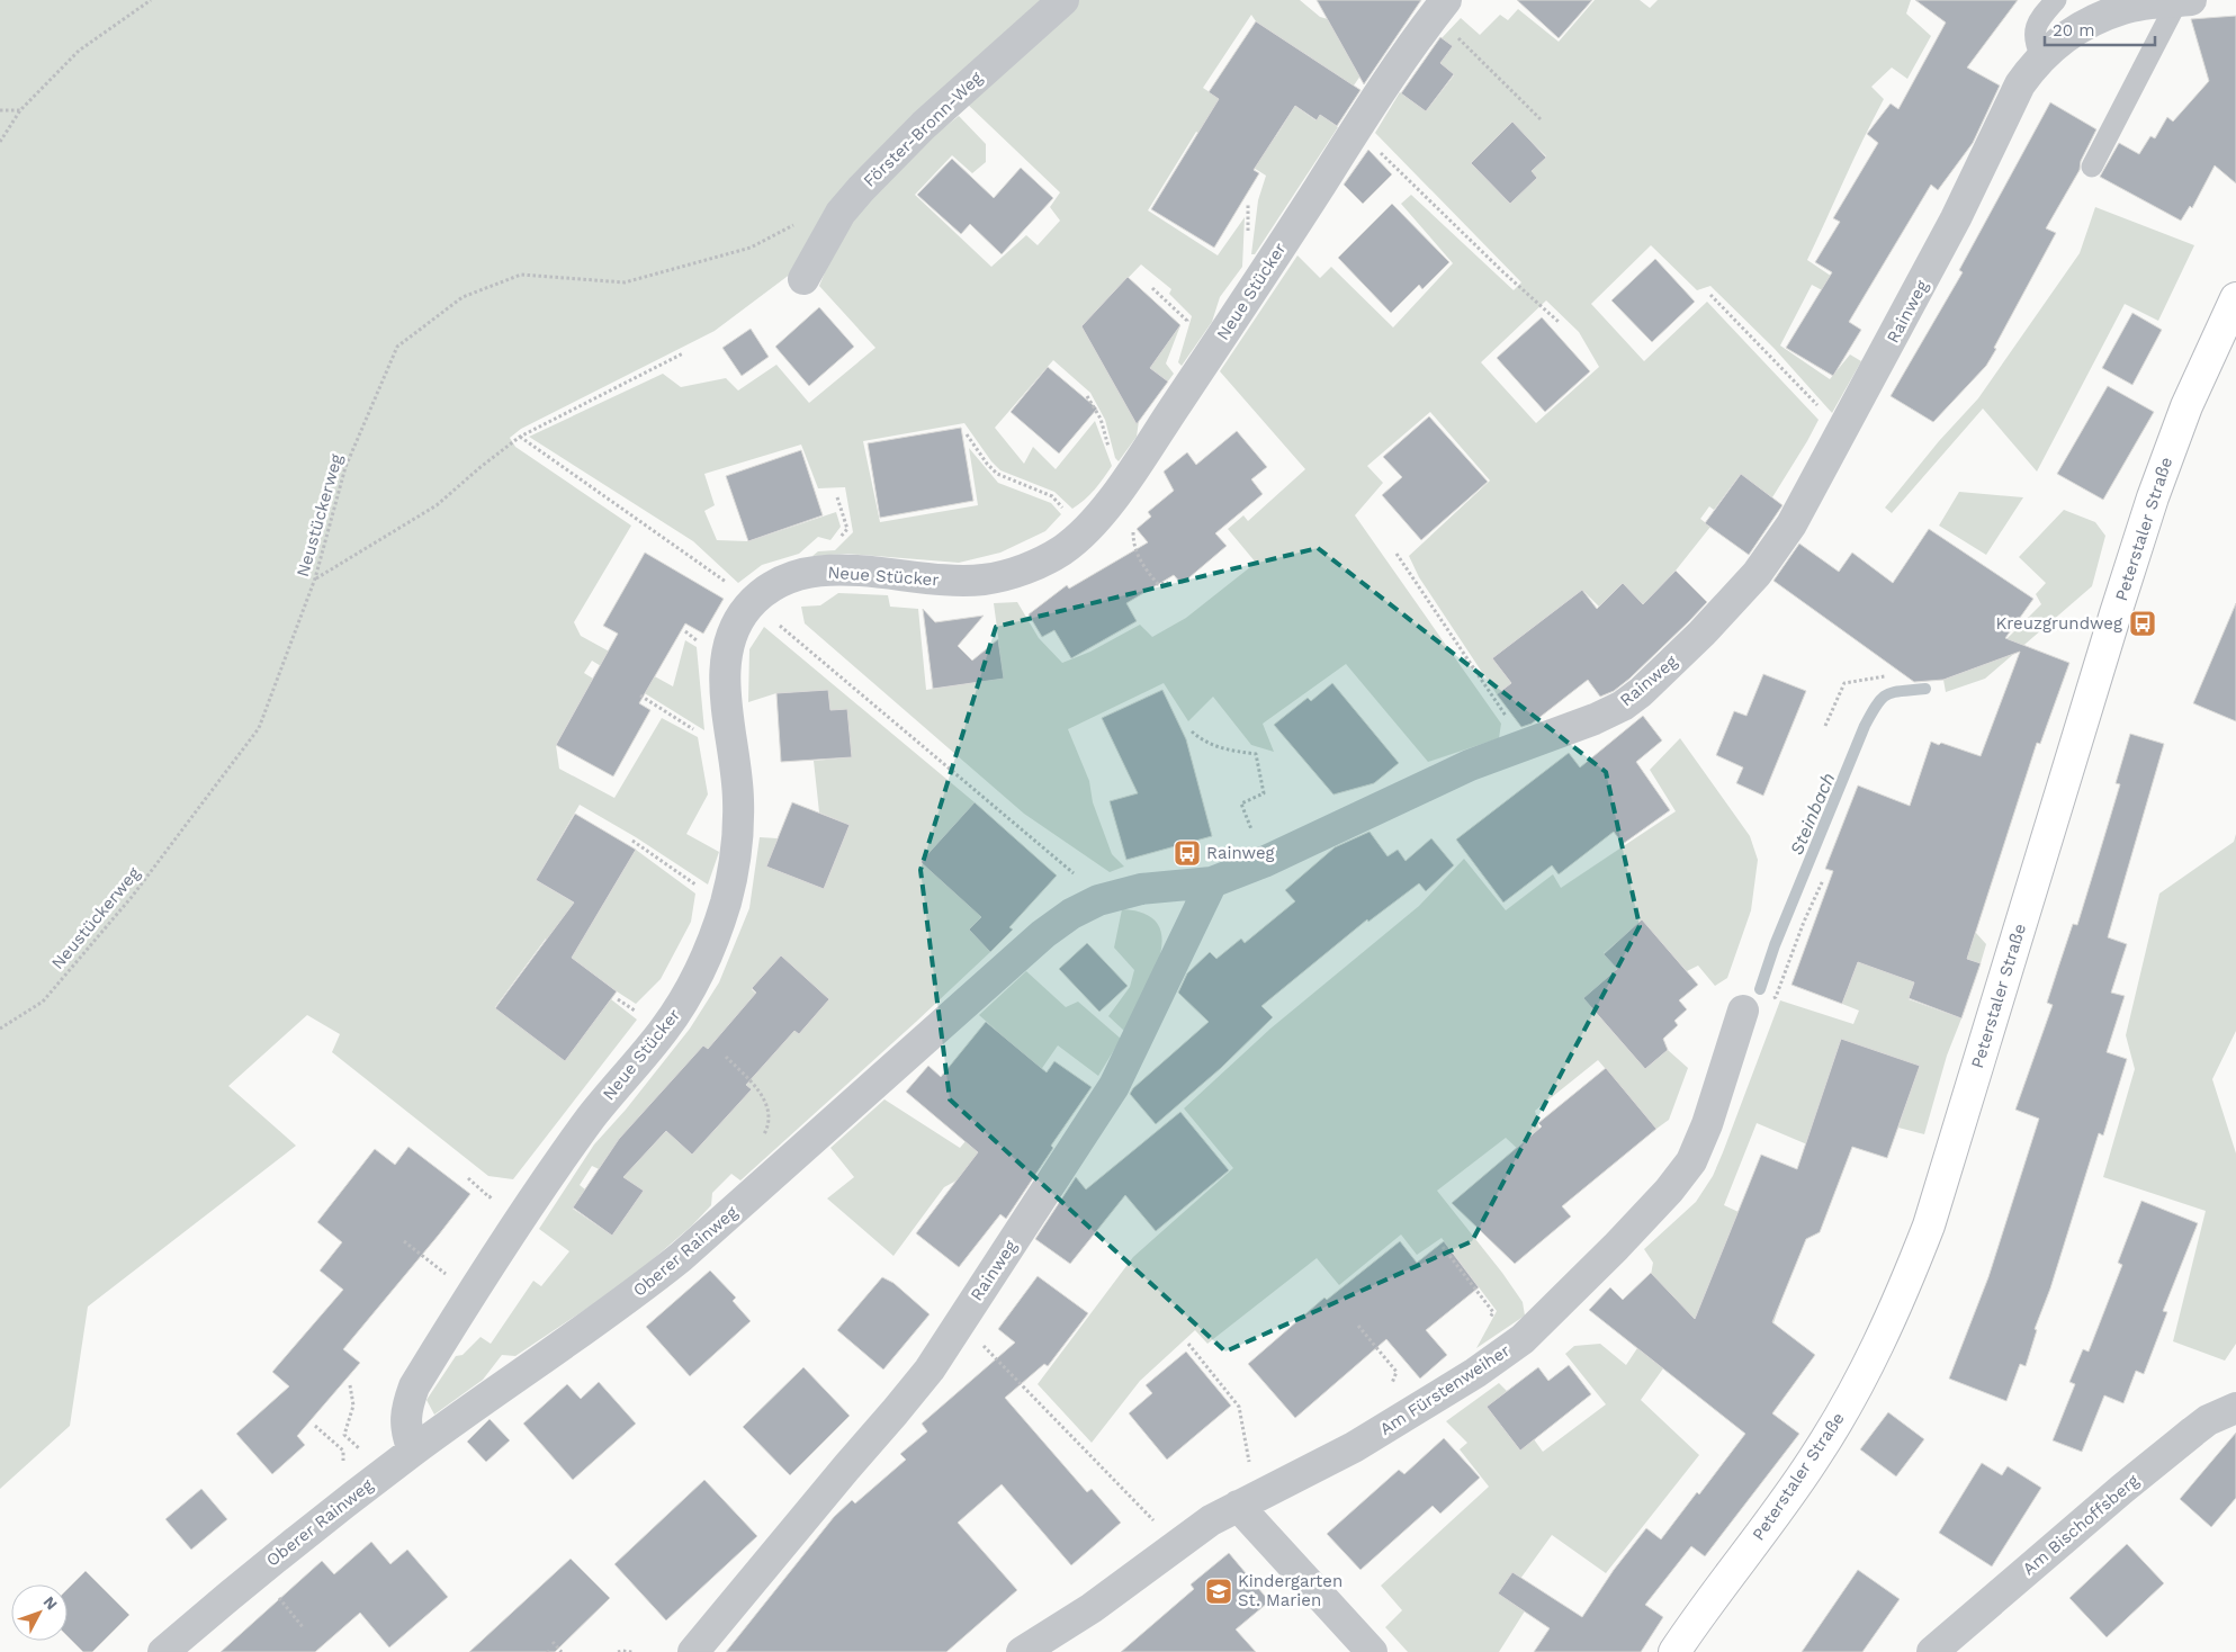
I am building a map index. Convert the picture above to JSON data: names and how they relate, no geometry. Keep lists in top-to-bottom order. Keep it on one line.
{"streets":{"main road":["Peterstaler Straße"],"street":["Förster-Bronn-Weg","Neue Stücker","Rainweg","Oberer Rainweg","Am Fürstenweiher","Am Bischoffsberg"],"path":["Neustückerweg"]},"crossings":[["Neue Stücker","Oberer Rainweg"],["Rainweg","Oberer Rainweg"]],"water":["Steinbach"],"places":{"bus stop":["Kreuzgrundweg","Rainweg"],"school or university":["Kindergarten St. Marien"]},"scale_bar":"20 m","north":"top right"}
